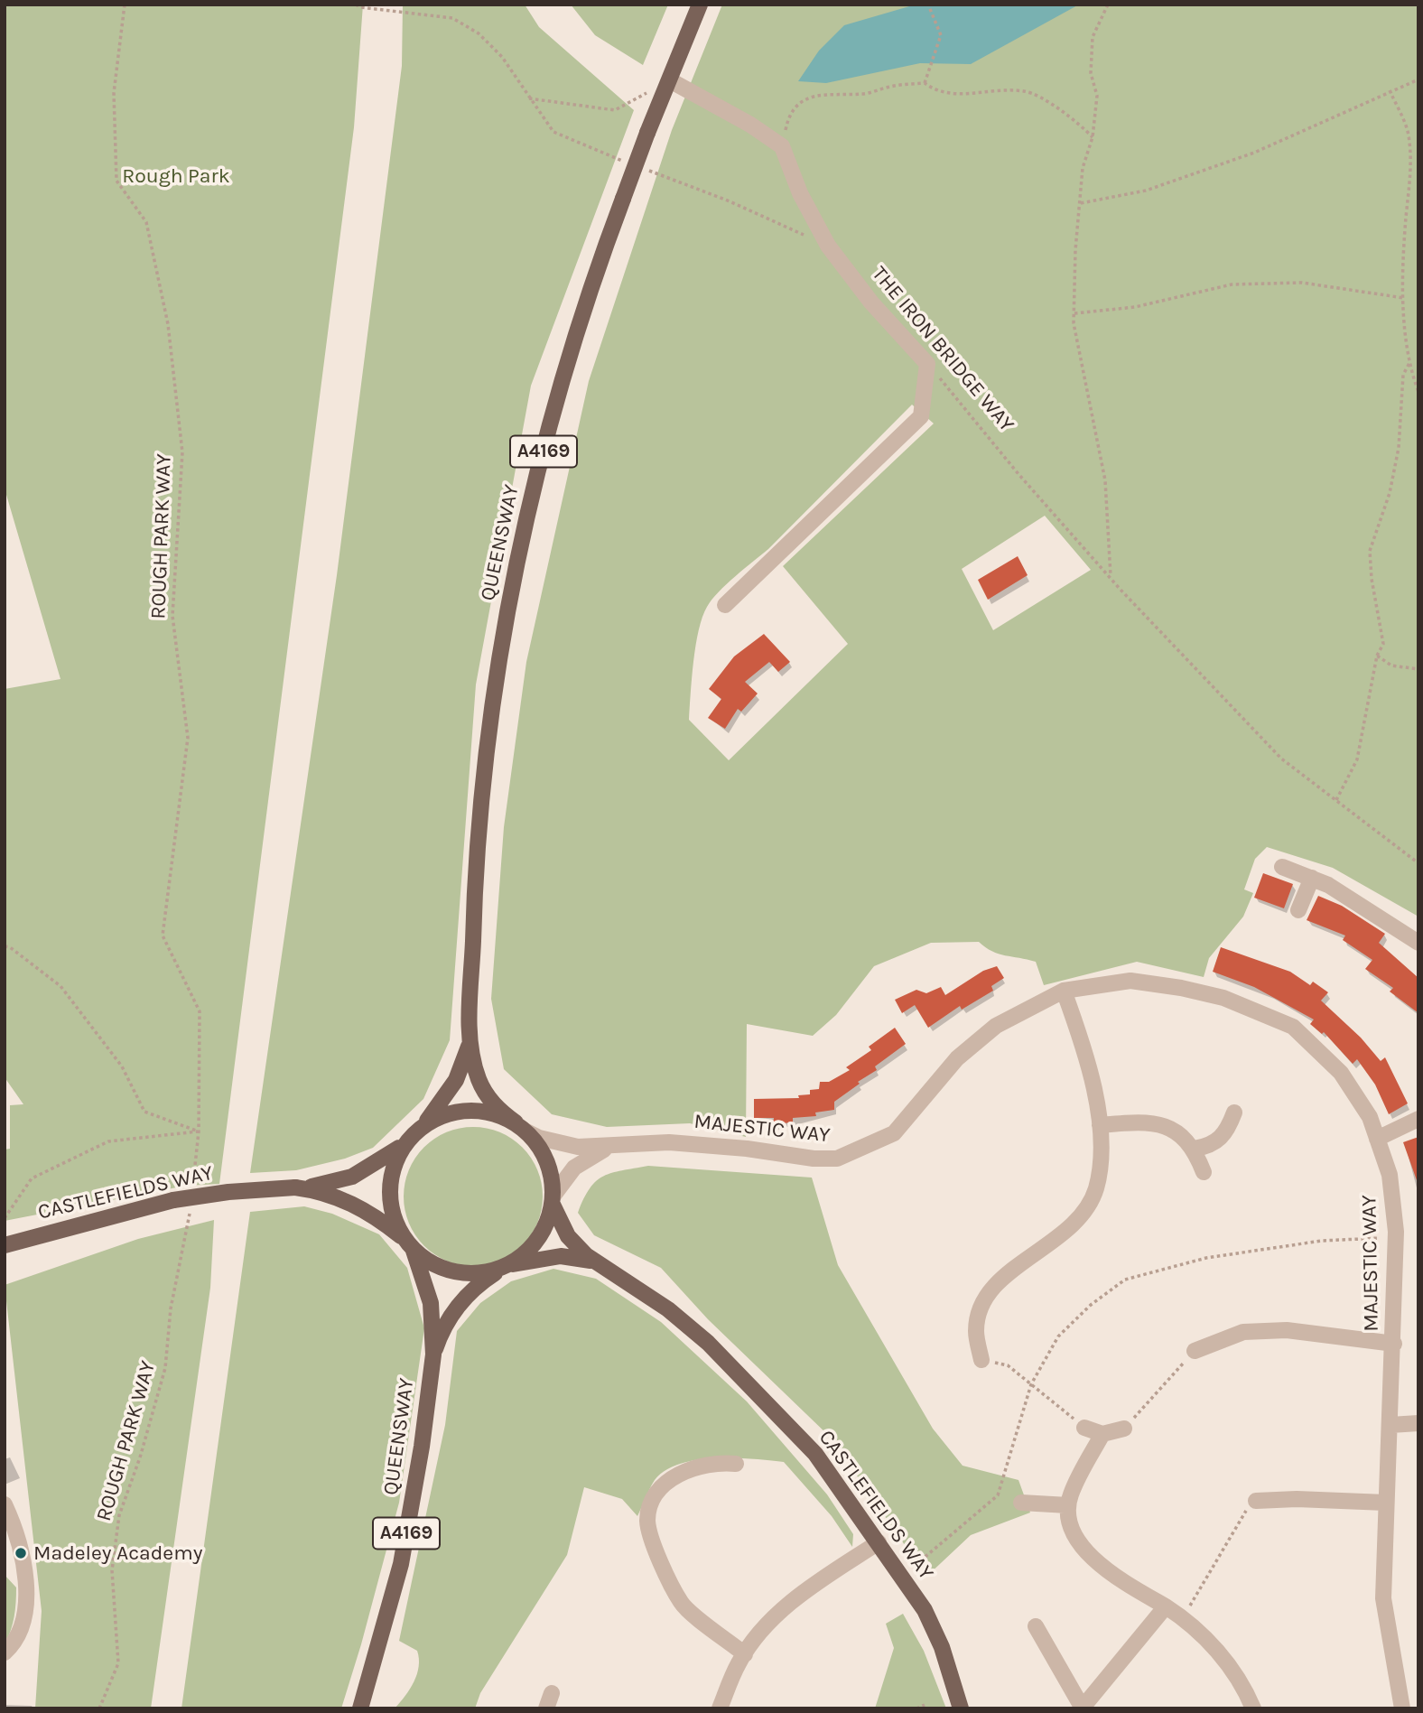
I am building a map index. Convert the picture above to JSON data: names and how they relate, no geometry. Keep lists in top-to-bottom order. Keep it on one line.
{"streets":{"main road":["A4169","QUEENSWAY","CASTLEFIELDS WAY"],"street":["THE IRON BRIDGE WAY","MAJESTIC WAY"],"path":["ROUGH PARK WAY"]},"crossings":[["QUEENSWAY","MAJESTIC WAY"],["QUEENSWAY","CASTLEFIELDS WAY"],["MAJESTIC WAY","CASTLEFIELDS WAY"]],"parks":["Rough Park"],"places":["Madeley Academy"]}
